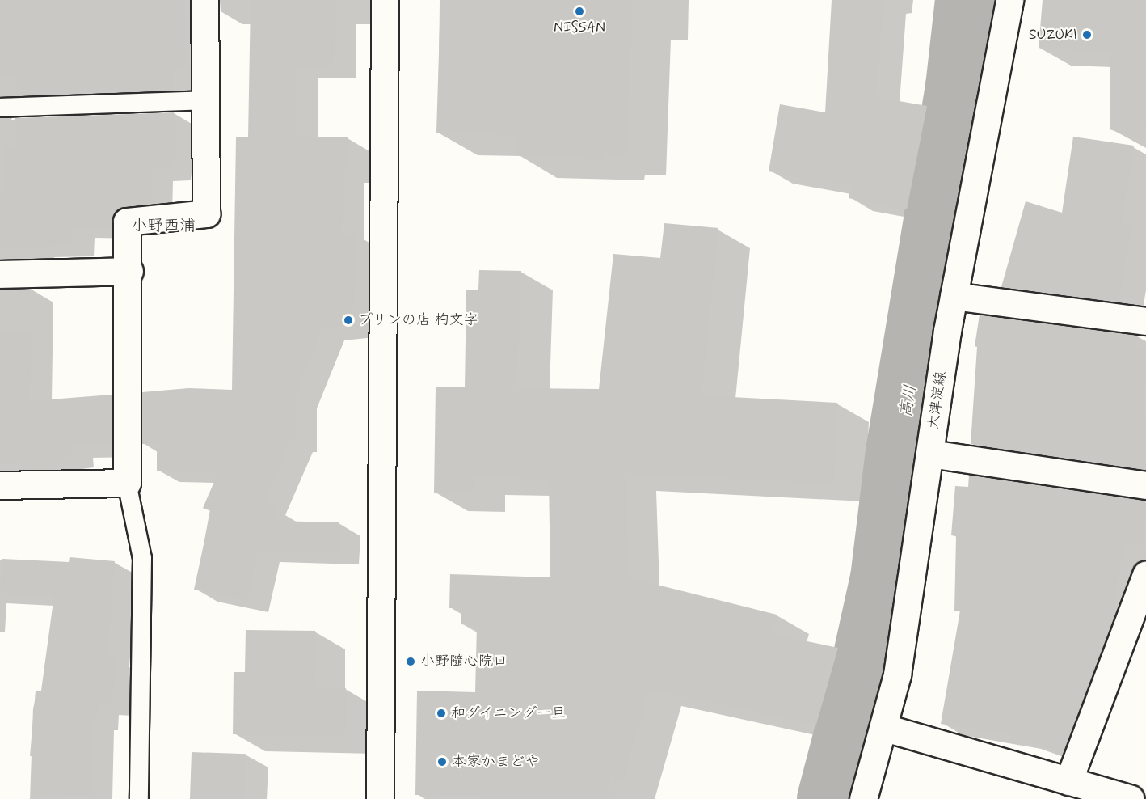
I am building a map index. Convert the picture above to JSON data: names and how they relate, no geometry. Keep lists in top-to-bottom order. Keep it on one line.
{"streets":{"street":["大津淀線"]},"districts":["小野西浦"],"water":["高川"],"places":["NISSAN","SUZUKI","プリンの店 杓文字","小野隨心院口","和ダイニング一旦","本家かまどや"]}
